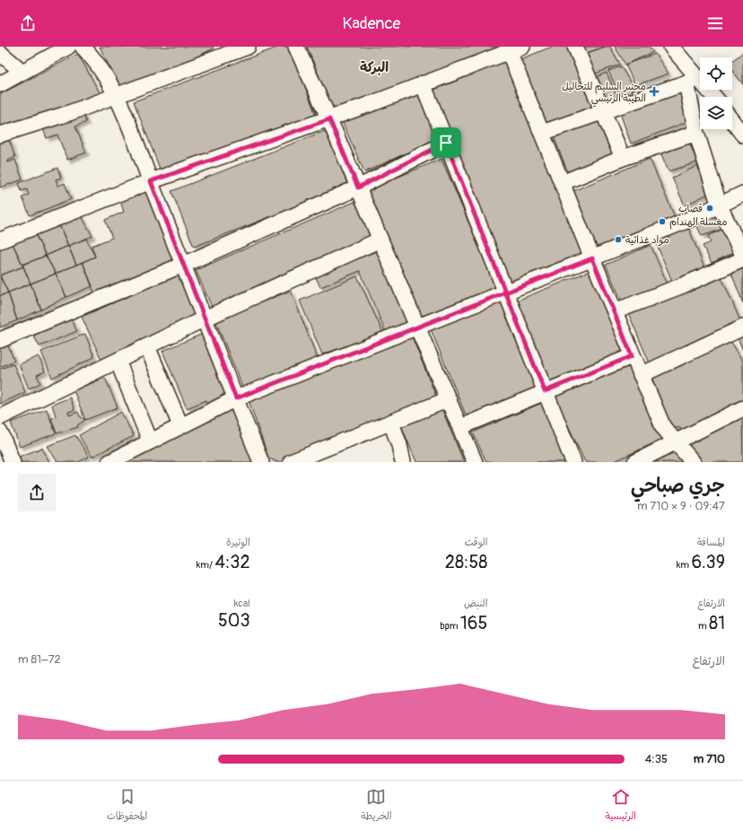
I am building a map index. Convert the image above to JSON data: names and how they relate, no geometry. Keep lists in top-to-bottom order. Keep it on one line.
{"districts":["البركة"],"places":{"health":["مختبر السليم للتحاليل الطيبة الرئيسي"],"other":["قصاب","مغسلة الهندام","مواد غذائية"]},"page":{"header":"Kadence","heading":["جري صباحي","09:47 · 9 × 710 m"],"stats":[["المسافة","6.39 km"],["الوقت","28:58"],["الوتيرة","4:32 /km"],["الارتفاع","81 m"],["النبض","165 bpm"],["kcal","503"]],"chart":["الارتفاع","72–81 m"],"list":[{"name":"710 m","note":"4:35"}],"tabs":["الرئيسية","الخريطة","المحفوظات"]}}
